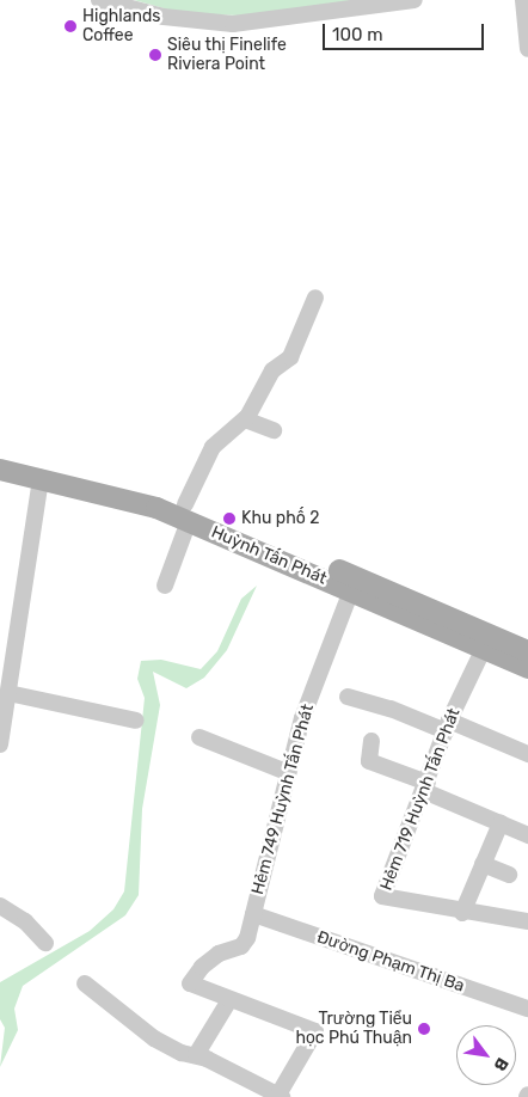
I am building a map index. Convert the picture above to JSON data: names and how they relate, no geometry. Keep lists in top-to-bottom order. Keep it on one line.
{"streets":{"main road":["Huỳnh Tấn Phát"],"street":["Hẻm 749 Huỳnh Tấn Phát","Hẻm 719 Huỳnh Tấn Phát","Đường Phạm Thị Ba"]},"crossings":[["Huỳnh Tấn Phát","Hẻm 749 Huỳnh Tấn Phát"],["Huỳnh Tấn Phát","Hẻm 719 Huỳnh Tấn Phát"],["Hẻm 749 Huỳnh Tấn Phát","Đường Phạm Thị Ba"]],"places":["Highlands Coffee","Siêu thị Finelife Riviera Point","Khu phố 2","Trường Tiểu học Phú Thuận"],"scale_bar":"100 m","north":"bottom right"}
